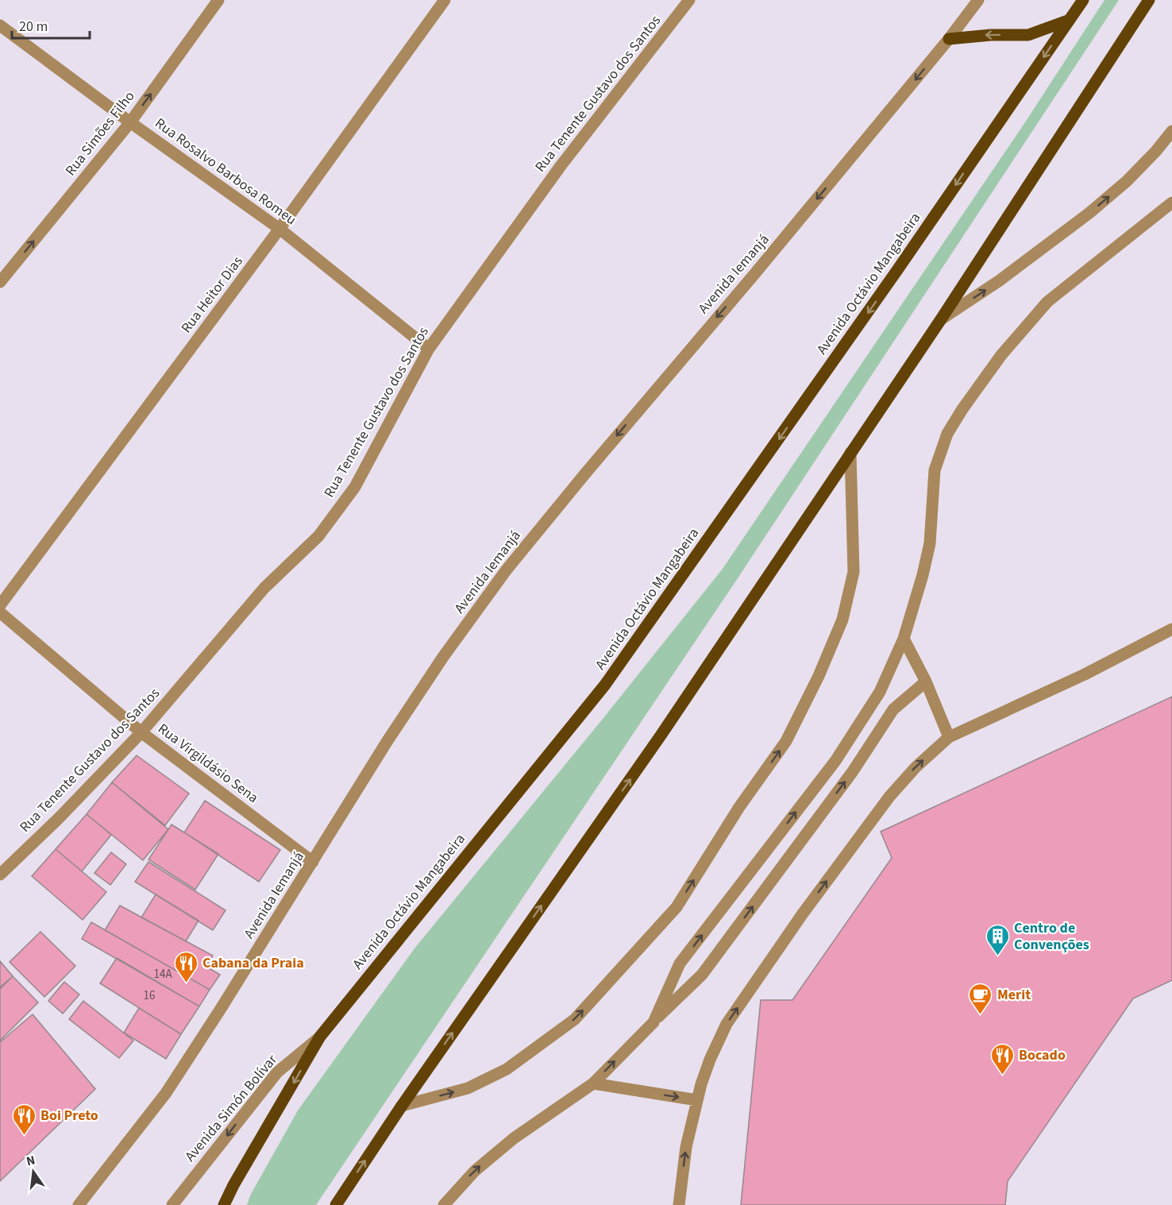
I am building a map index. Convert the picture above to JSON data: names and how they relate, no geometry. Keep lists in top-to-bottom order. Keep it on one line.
{"streets":{"main road":["Avenida Octávio Mangabeira"],"street":["Rua Tenente Gustavo dos Santos","Rua Simões Filho","Rua Rosalvo Barbosa Romeu","Avenida Iemanjá","Rua Heitor Dias","Rua Virgildásio Sena","Avenida Simón Bolívar"]},"crossings":[["Rua Tenente Gustavo dos Santos","Rua Rosalvo Barbosa Romeu"],["Rua Tenente Gustavo dos Santos","Rua Virgildásio Sena"],["Rua Simões Filho","Rua Rosalvo Barbosa Romeu"],["Rua Rosalvo Barbosa Romeu","Rua Heitor Dias"],["Avenida Iemanjá","Rua Virgildásio Sena"],["Avenida Octávio Mangabeira","Avenida Simón Bolívar"]],"one_way":["Rua Simões Filho","Avenida Iemanjá","Avenida Simón Bolívar"],"places":{"building":["Centro de Convenções"],"restaurant":["Cabana da Praia","Bocado","Boi Preto"],"cafe":["Merit"]},"house_numbers":["14A","16"],"scale_bar":"20 m","north":"top"}
